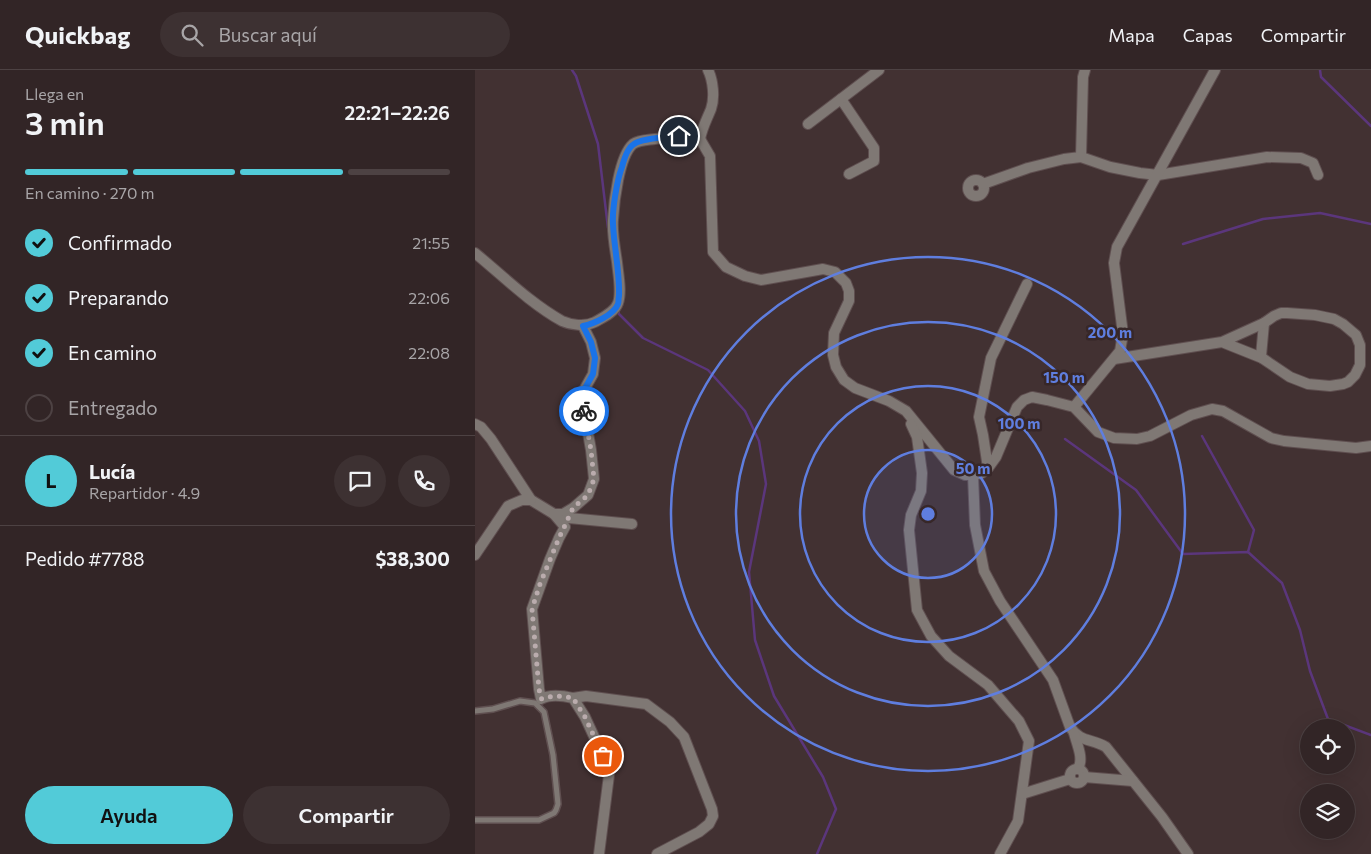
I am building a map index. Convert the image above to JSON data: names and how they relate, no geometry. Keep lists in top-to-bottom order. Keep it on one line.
{"page":{"header":"Quickbag","search":"Buscar aquí","nav":["Mapa","Capas","Compartir"],"heading":["3 min","Llega en","22:21–22:26"],"panel":["Lucía","Repartidor · 4.9","Pedido #7788","$38,300"],"bar":"En camino · 270 m","list":[["Confirmado","21:55"],["Preparando","22:06"],["En camino","22:08"],"Entregado"],"round":"L","buttons":["Ayuda","Compartir"]},"rings":["200 m","150 m","100 m","50 m"]}
